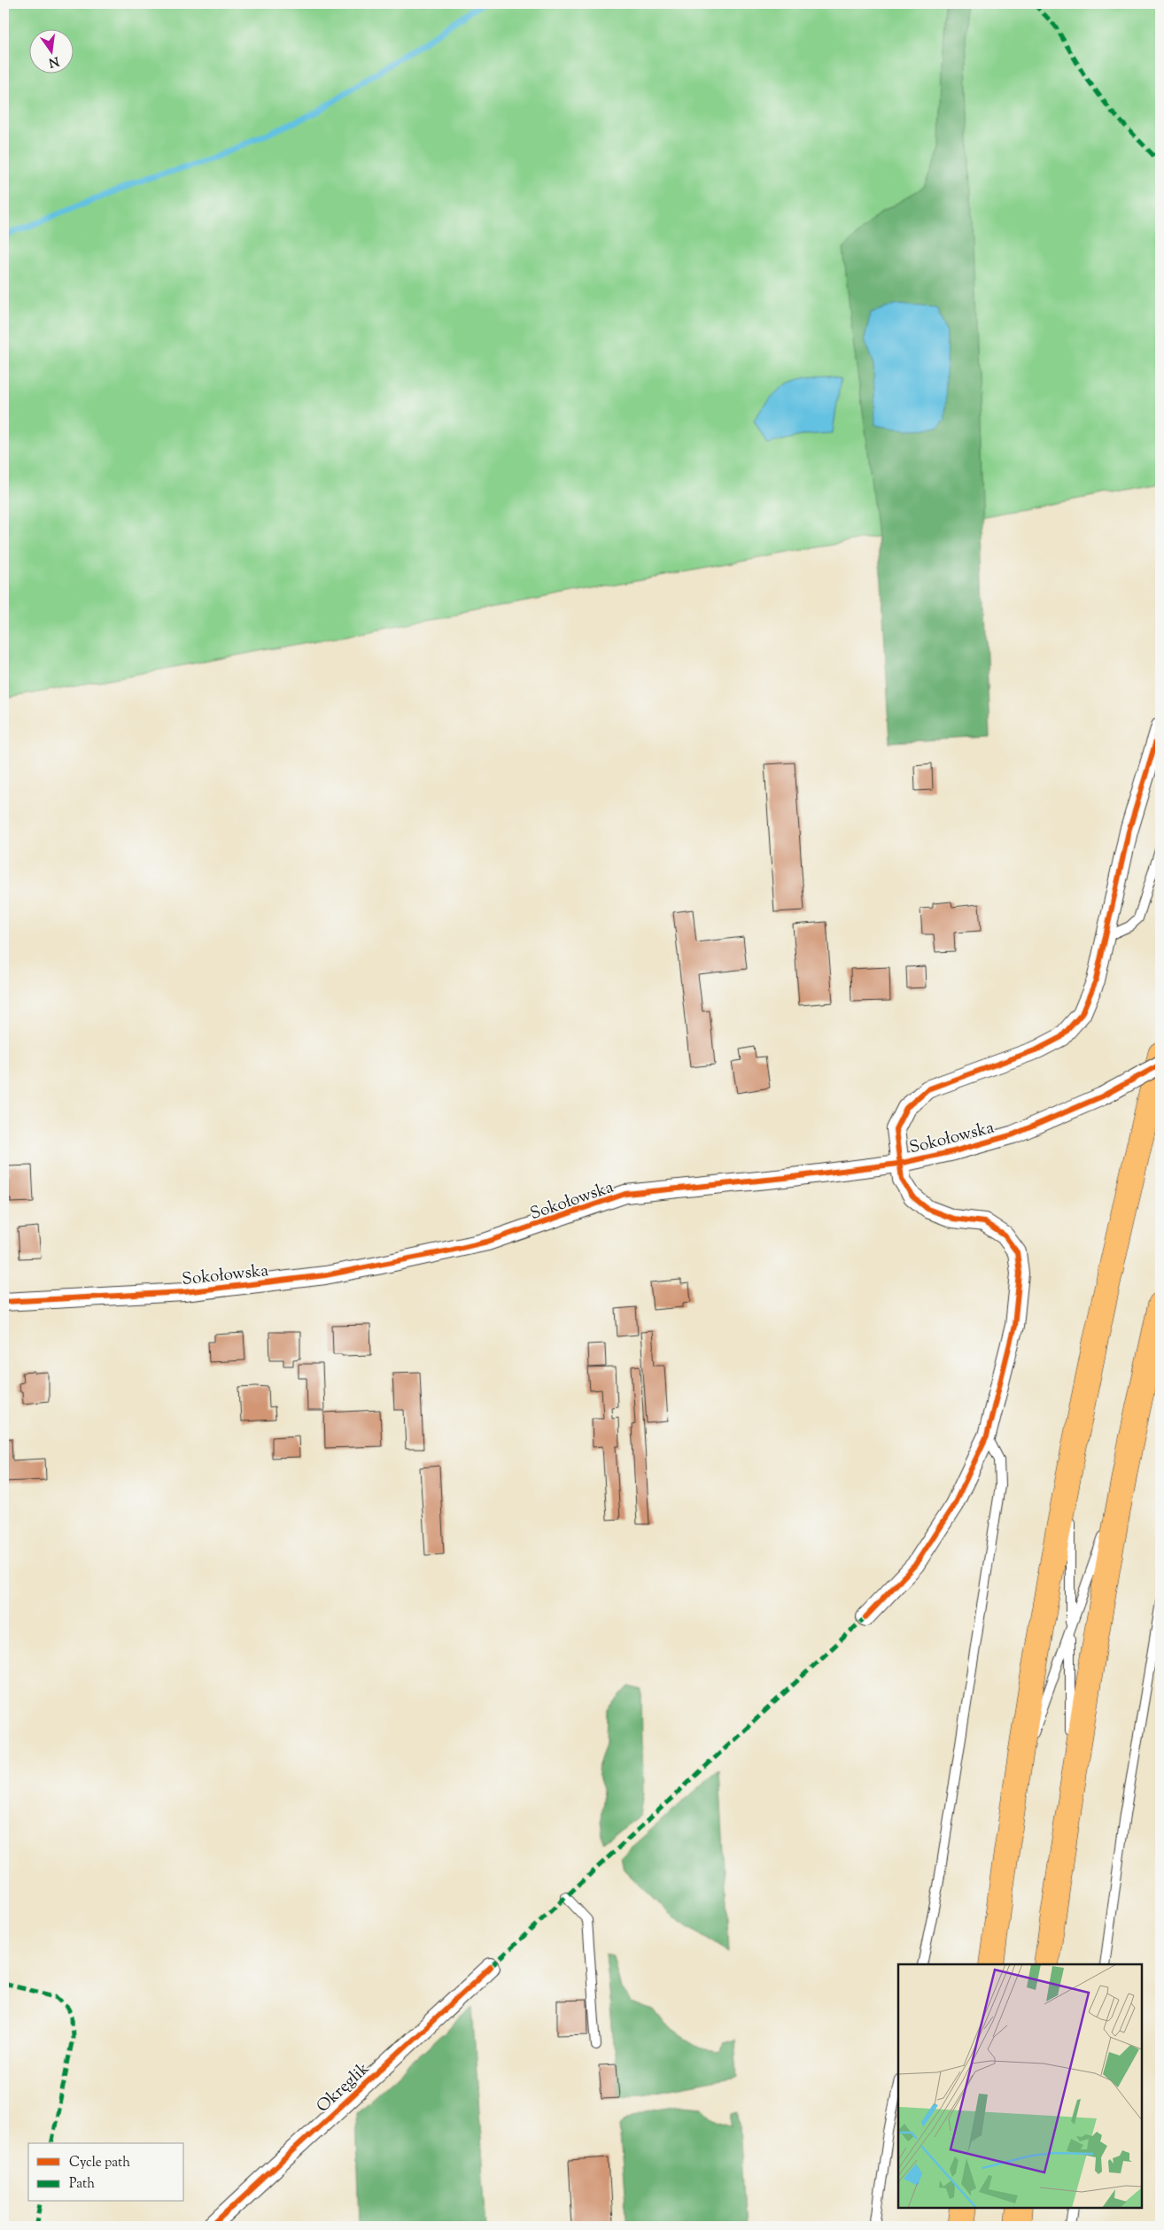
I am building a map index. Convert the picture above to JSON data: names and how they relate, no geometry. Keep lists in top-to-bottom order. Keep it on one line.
{"streets":{"street":["Sokołowska","Okręglik"]},"legend":["Cycle path","Path"],"north":"bottom"}
